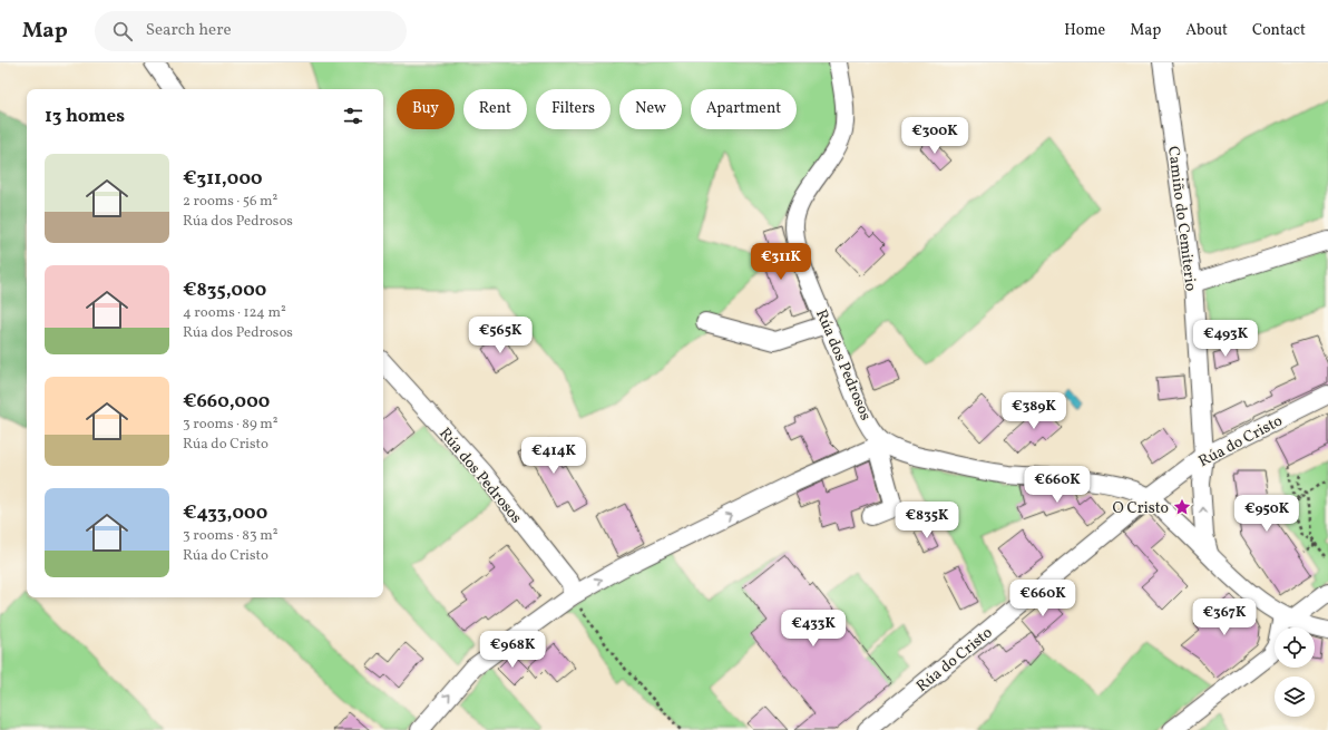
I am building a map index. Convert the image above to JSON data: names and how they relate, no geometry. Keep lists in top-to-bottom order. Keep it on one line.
{"streets":{"street":["Camiño do Cemiterio","Rúa dos Pedrosos","Rúa do Cristo"]},"crossings":[["Camiño do Cemiterio","Rúa do Cristo"],["Rúa dos Pedrosos","Rúa do Cristo"]],"places":{"place":["O Cristo"]},"page":{"header":"Map","search":"Search here","nav":["Home","Map","About","Contact"],"chip":["Buy","Rent","Filters","New","Apartment"],"heading":"13 homes","price":["€300K","€311K","€565K","€493K","€389K","€414K","€660K","€950K","€835K","€660K","€367K","€433K","€968K"],"list":[{"name":"€311,000","note":"2 rooms · 56 m² · Rúa dos Pedrosos"},{"name":"€835,000","note":"4 rooms · 124 m² · Rúa dos Pedrosos"},{"name":"€660,000","note":"3 rooms · 89 m² · Rúa do Cristo"},{"name":"€433,000","note":"3 rooms · 83 m² · Rúa do Cristo"}]}}
